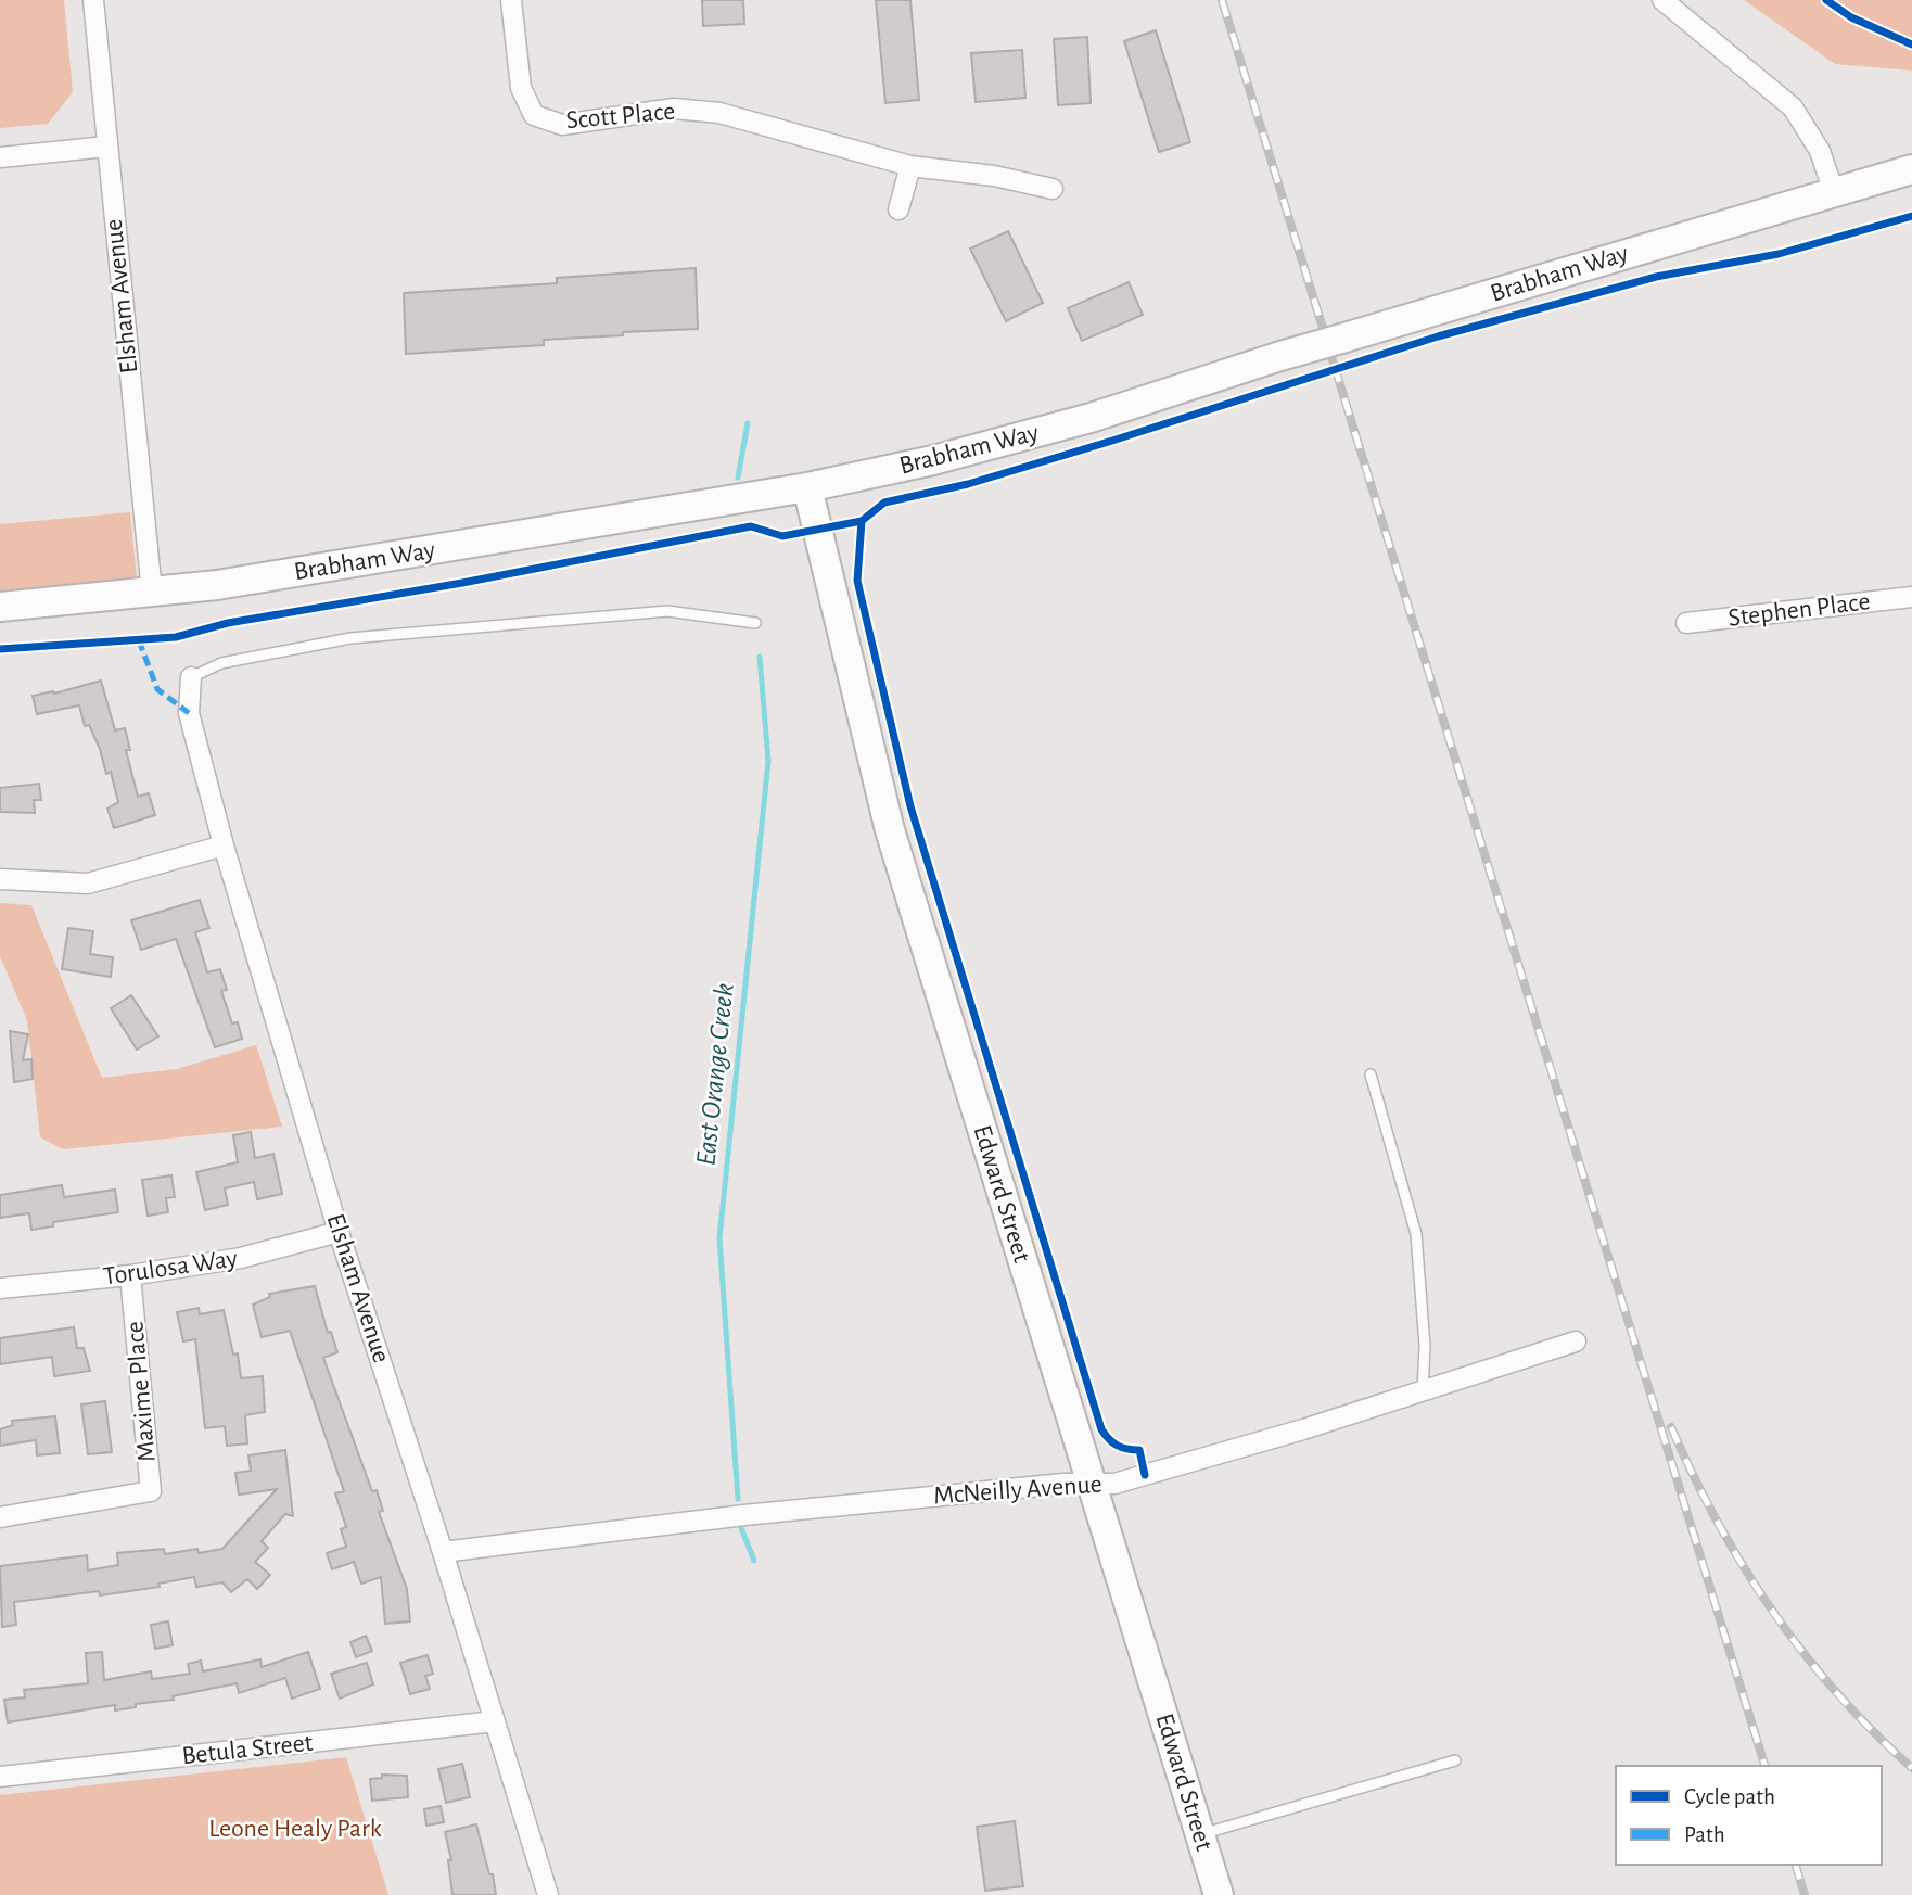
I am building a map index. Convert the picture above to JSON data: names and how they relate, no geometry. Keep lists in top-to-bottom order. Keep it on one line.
{"streets":{"main road":["Brabham Way","Edward Street"],"street":["Scott Place","Elsham Avenue","Stephen Place","Torulosa Way","Maxime Place","McNeilly Avenue","Betula Street"]},"crossings":[["Brabham Way","Elsham Avenue"],["Brabham Way","Edward Street"],["Elsham Avenue","Torulosa Way"],["Elsham Avenue","McNeilly Avenue"],["Elsham Avenue","Betula Street"],["Edward Street","McNeilly Avenue"],["Torulosa Way","Maxime Place"]],"water":["East Orange Creek"],"parks":["Leone Healy Park"],"legend":["Cycle path","Path"]}
